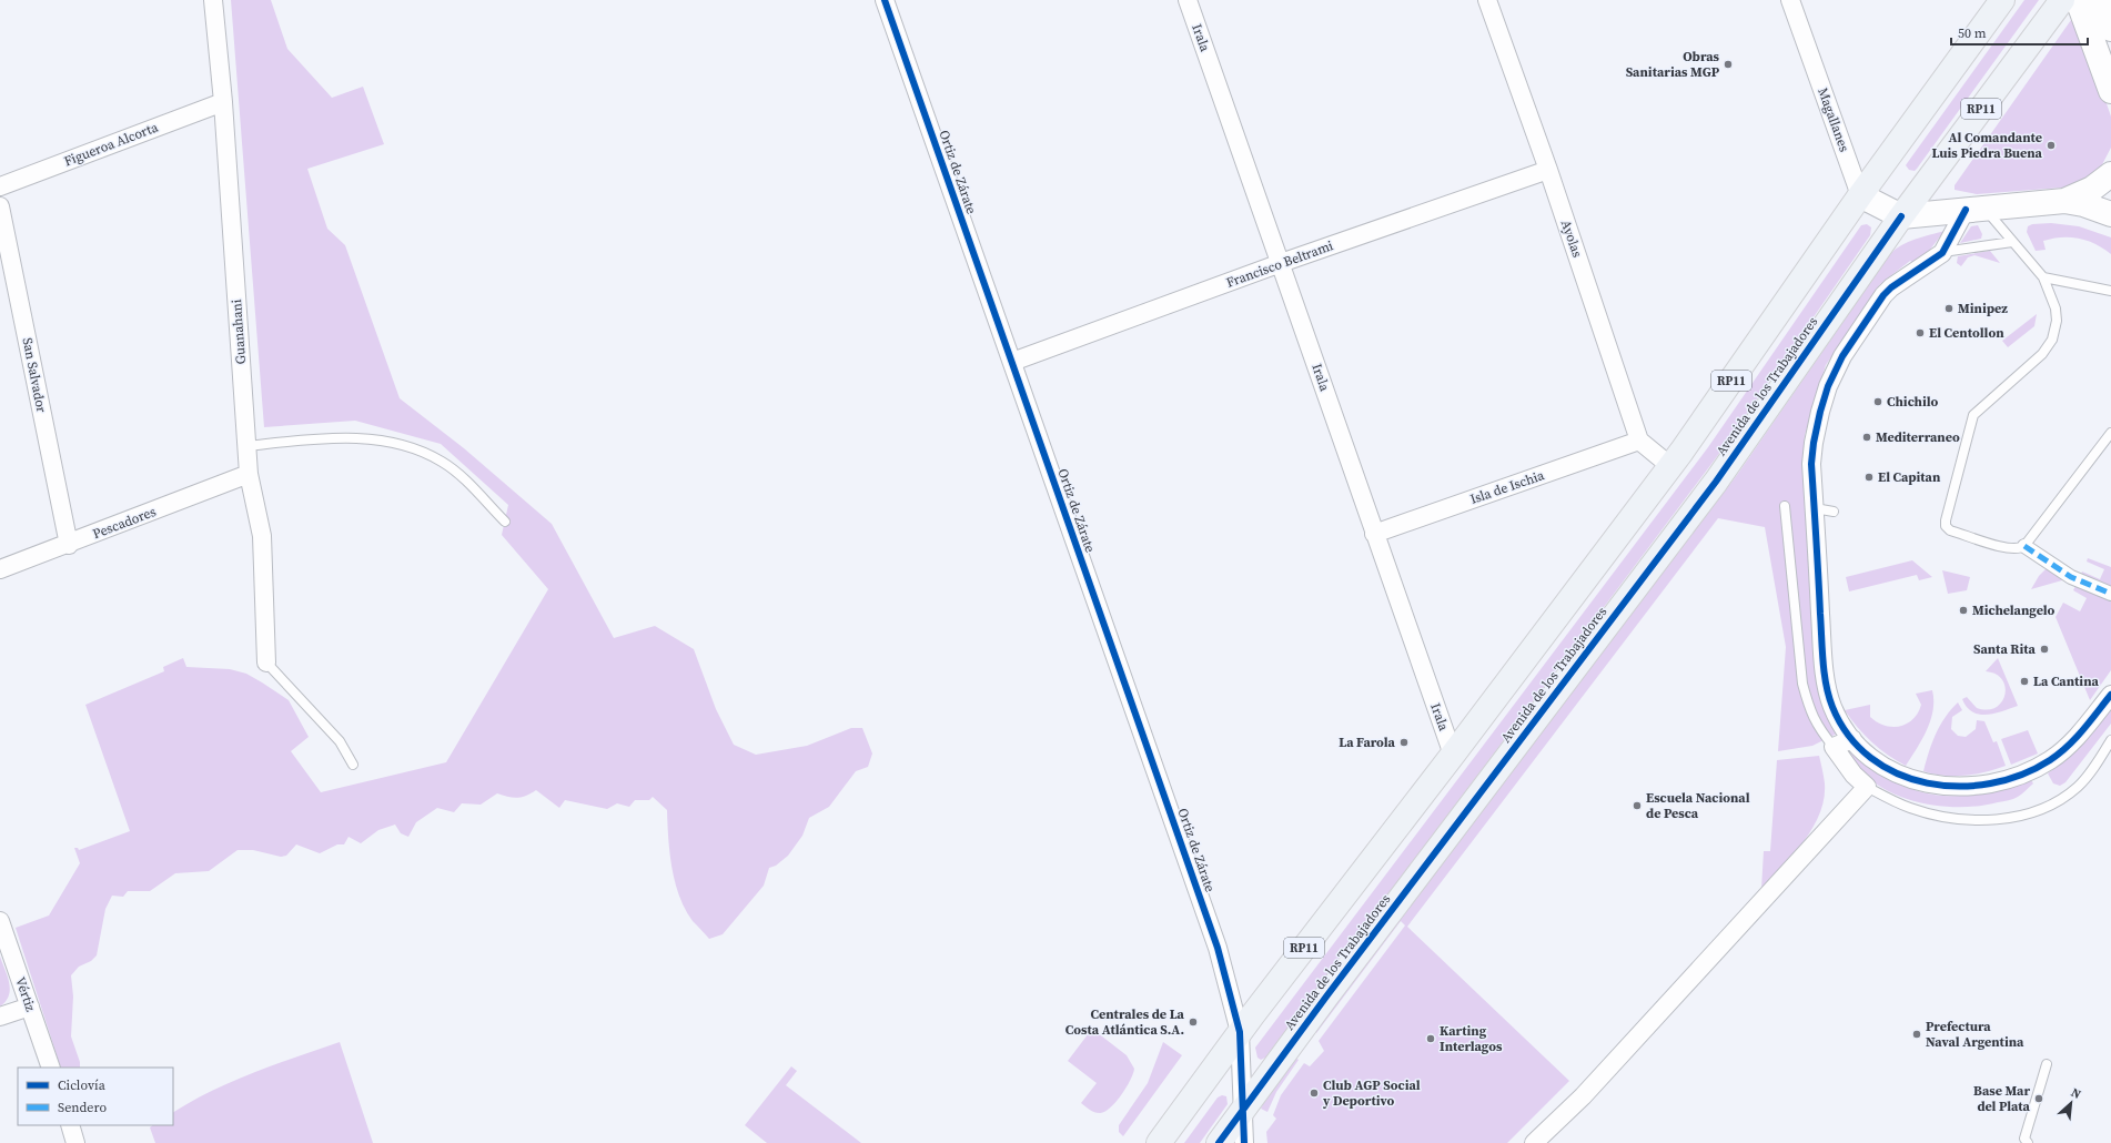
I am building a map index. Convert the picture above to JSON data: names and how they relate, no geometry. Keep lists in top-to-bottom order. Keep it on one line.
{"streets":{"main road":["RP11","Avenida de los Trabajadores"],"street":["Irala","Magallanes","Figueroa Alcorta","Ortiz de Zárate","Ayolas","Francisco Beltrami","Guanahani","San Salvador","Isla de Ischia","Pescadores","Vértiz"]},"crossings":[["Irala","RP11"],["Irala","Francisco Beltrami"],["Irala","Isla de Ischia"],["RP11","Magallanes"],["RP11","Ortiz de Zárate"],["Figueroa Alcorta","Guanahani"],["Ortiz de Zárate","Francisco Beltrami"],["Ortiz de Zárate","Avenida de los Trabajadores"],["Ayolas","Francisco Beltrami"],["Ayolas","Isla de Ischia"],["Guanahani","Pescadores"],["San Salvador","Pescadores"]],"places":["Obras Sanitarias MGP","Al Comandante Luis Piedra Buena","Minipez","El Centollon","Chichilo","Mediterraneo","El Capitan","Michelangelo","Santa Rita","La Cantina","La Farola","Escuela Nacional de Pesca","Centrales de La Costa Atlántica S.A.","Prefectura Naval Argentina","Karting Interlagos","Club AGP Social y Deportivo","Base Mar del Plata"],"legend":["Ciclovía","Sendero"],"scale_bar":"50 m","north":"top right"}
